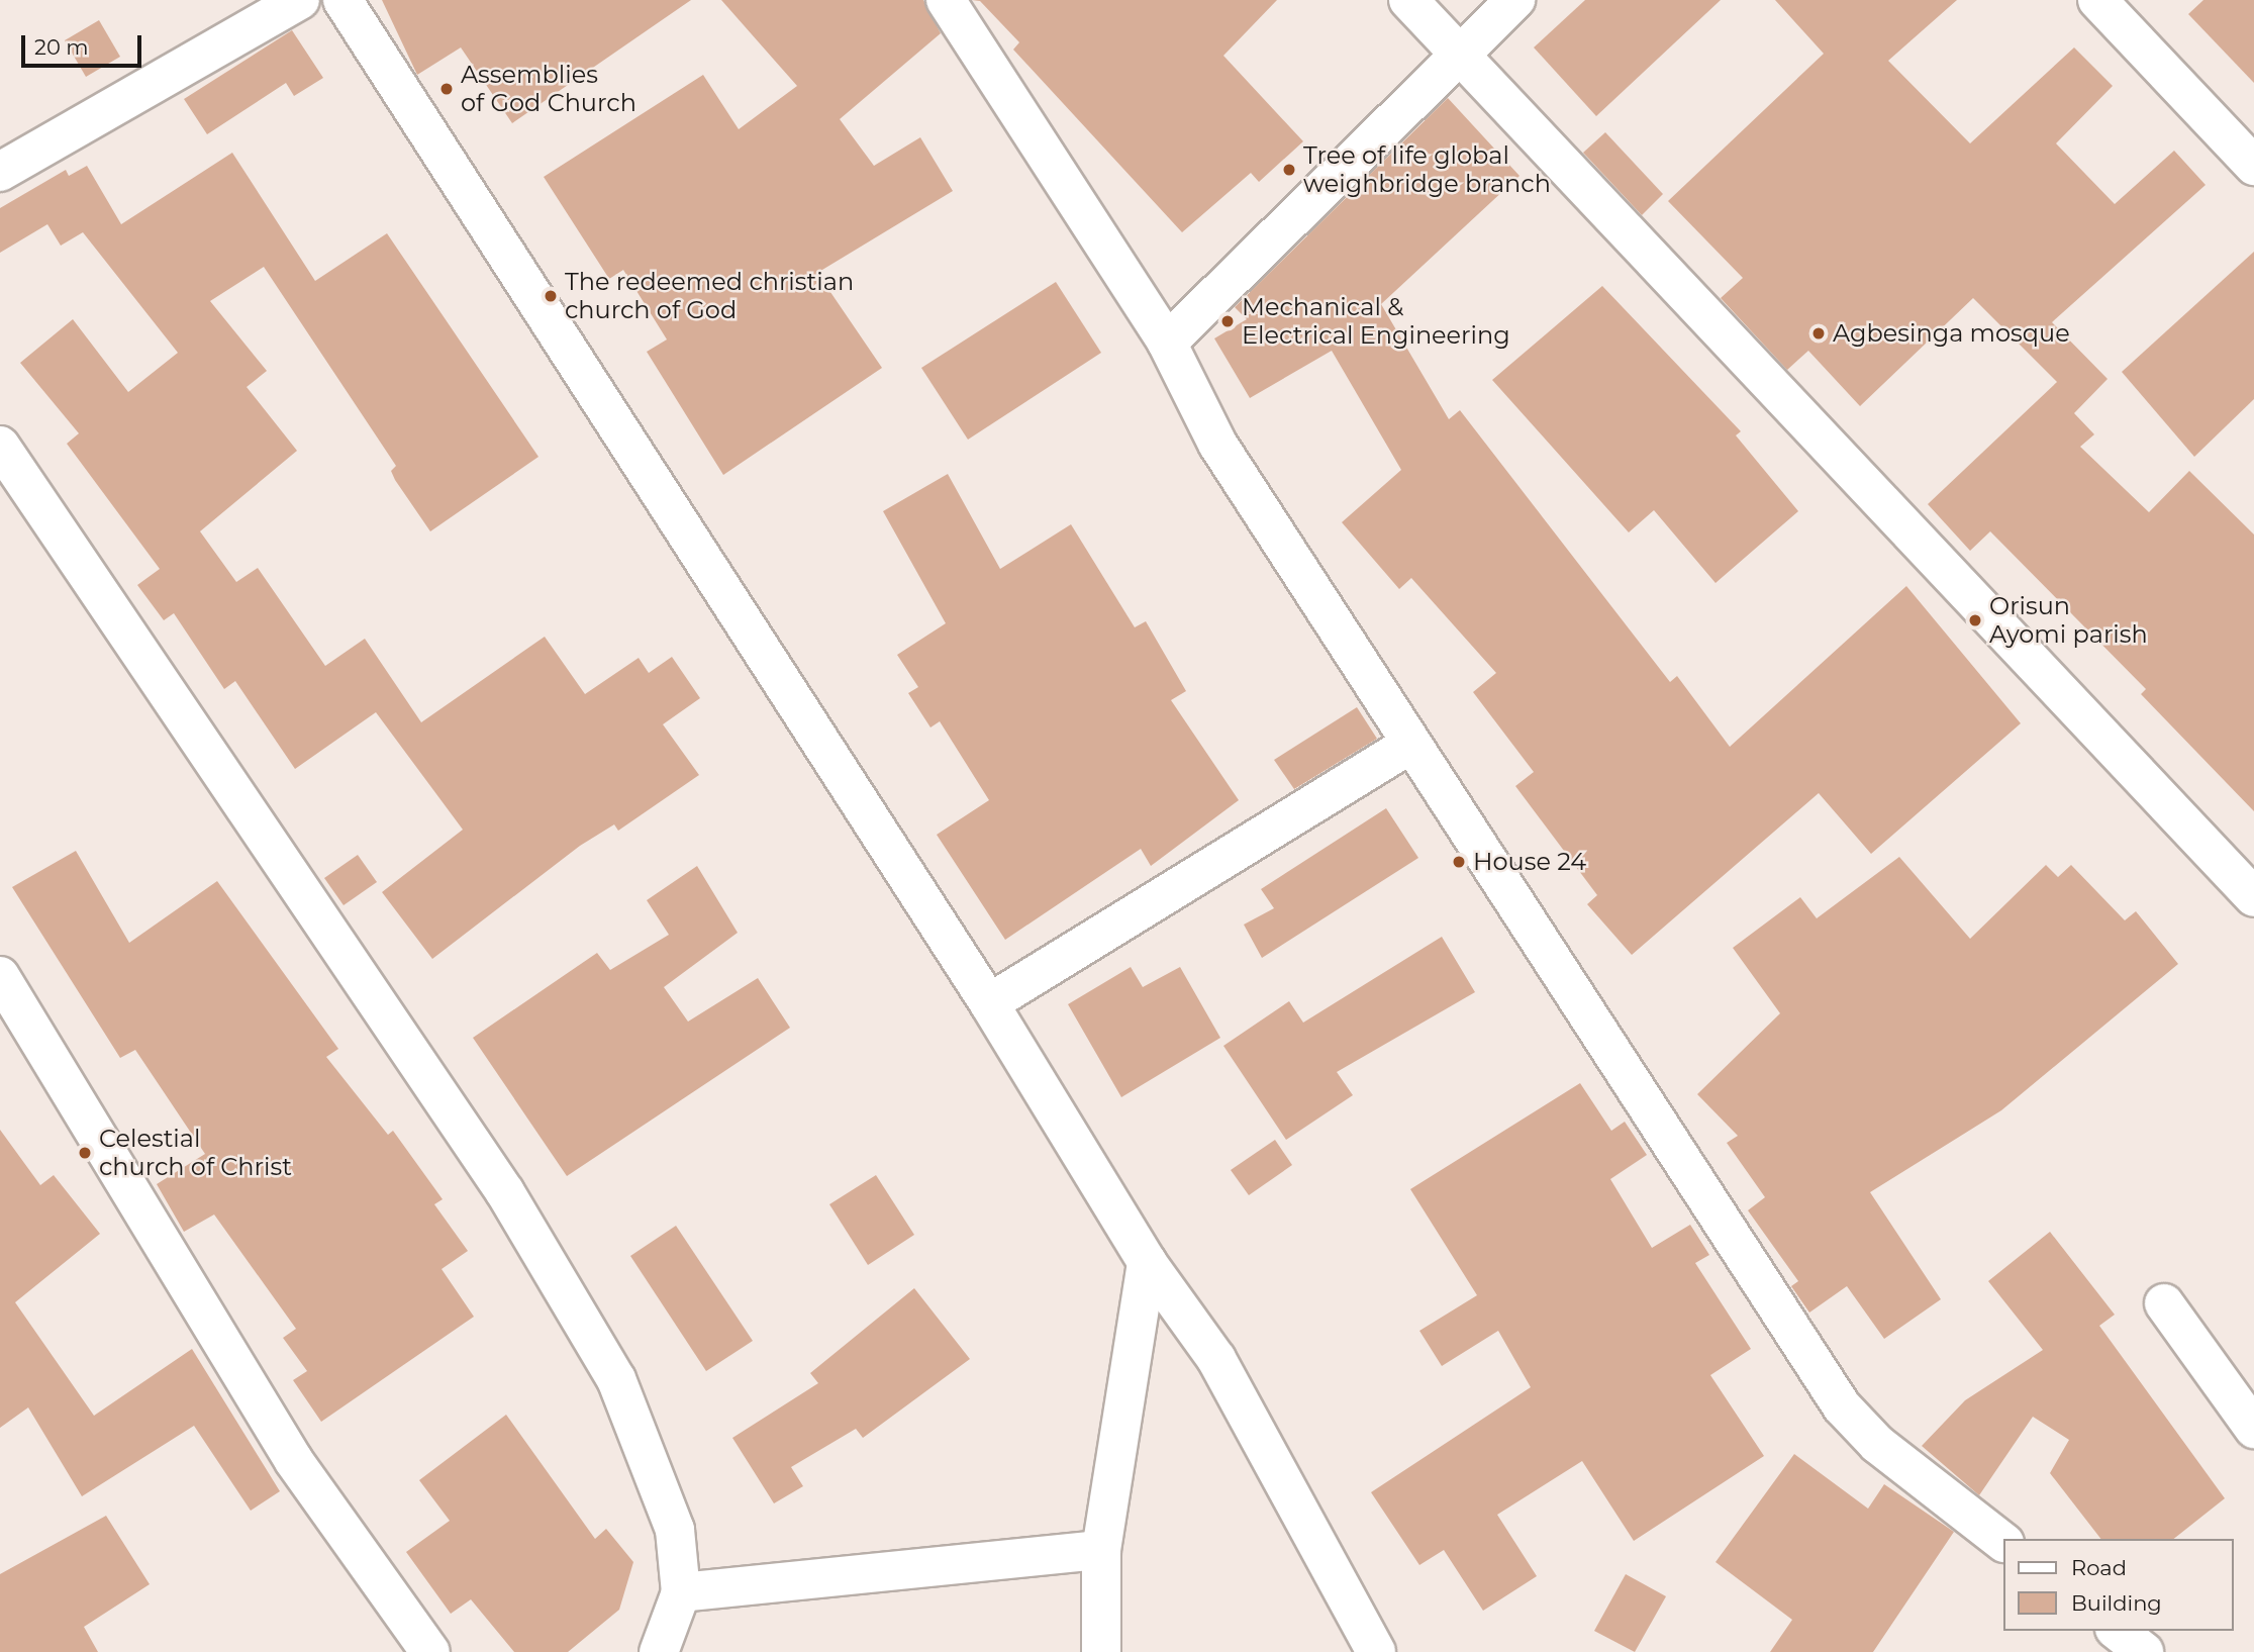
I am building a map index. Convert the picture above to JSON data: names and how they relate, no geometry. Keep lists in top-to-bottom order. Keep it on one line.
{"places":["Assemblies of God Church","Tree of life global weighbridge branch","The redeemed christian church of God","Mechanical & Electrical Engineering","Agbesinga mosque","Orisun Ayomi parish","House 24","Celestial church of Christ"],"legend":["Road","Building"],"scale_bar":"20 m"}
